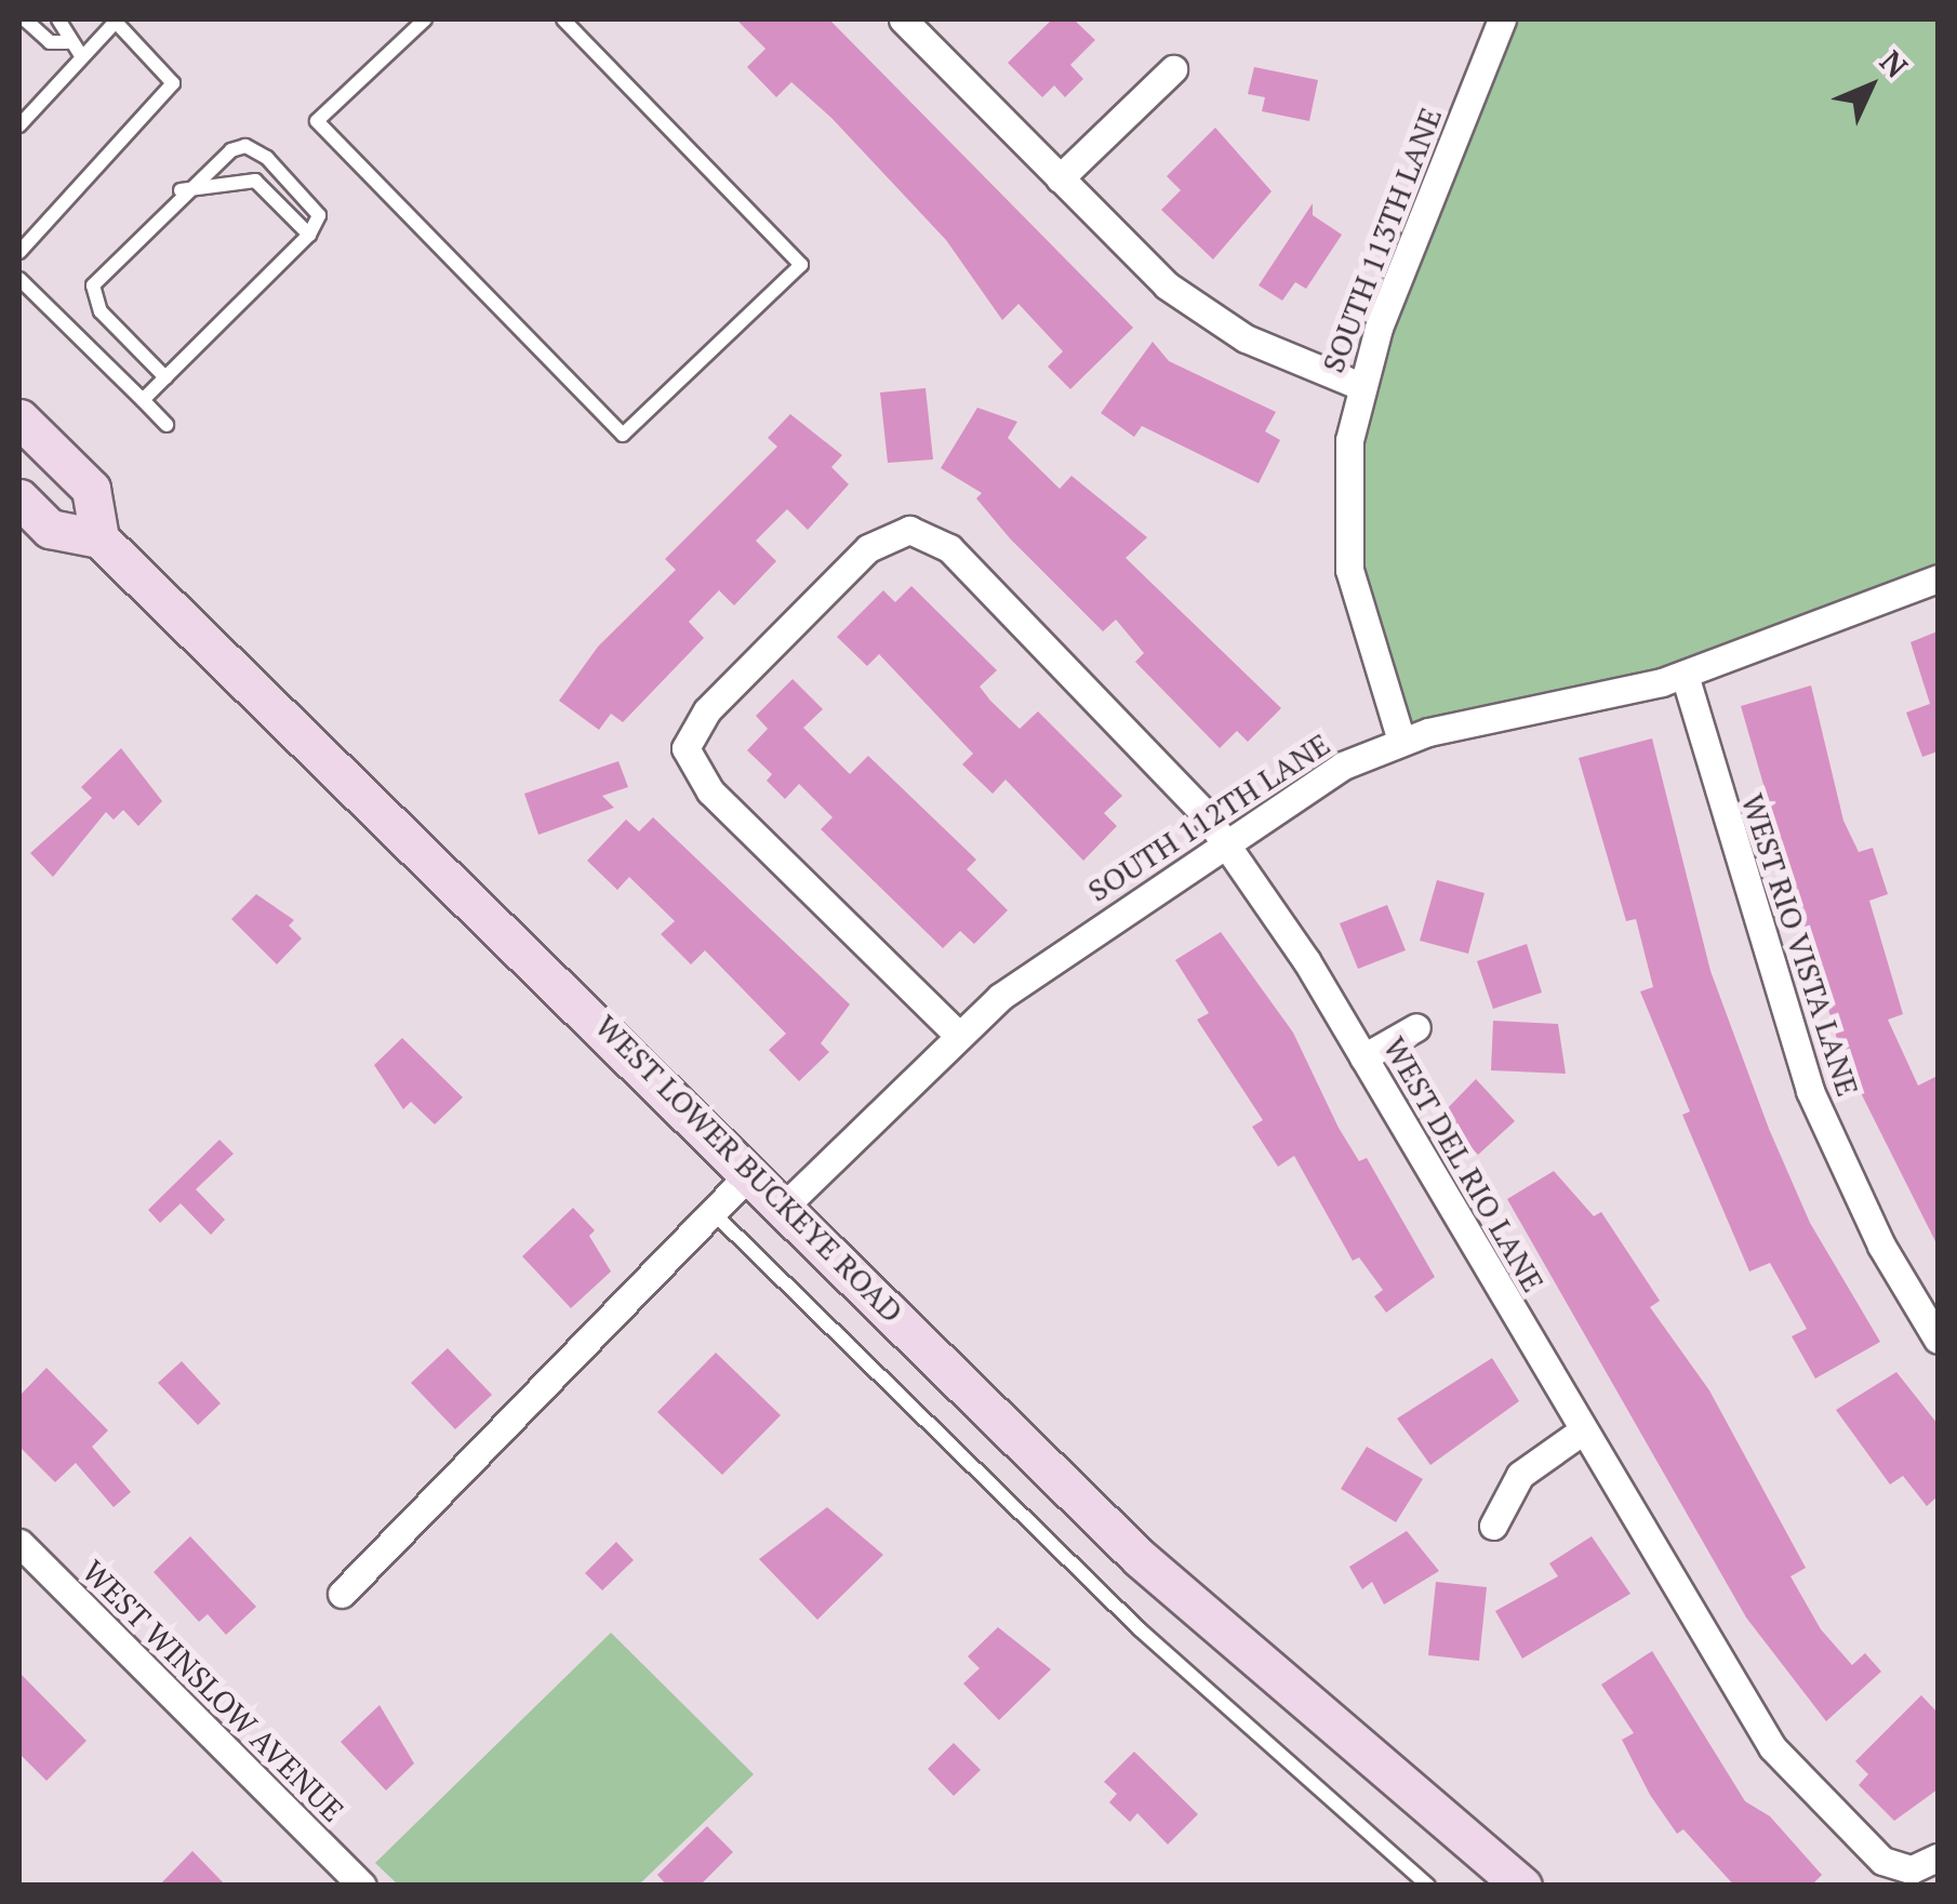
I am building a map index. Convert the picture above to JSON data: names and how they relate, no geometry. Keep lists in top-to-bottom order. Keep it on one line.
{"streets":{"main road":["WEST LOWER BUCKEYE ROAD"],"street":["SOUTH 113TH LANE","SOUTH 112TH LANE","WEST RIO VISTA LANE","WEST DEL RIO LANE","WEST WINSLOW AVENUE"]},"crossings":[["SOUTH 113TH LANE","SOUTH 112TH LANE"],["SOUTH 112TH LANE","WEST RIO VISTA LANE"],["SOUTH 112TH LANE","WEST DEL RIO LANE"],["SOUTH 112TH LANE","WEST LOWER BUCKEYE ROAD"]],"north":"top right"}
